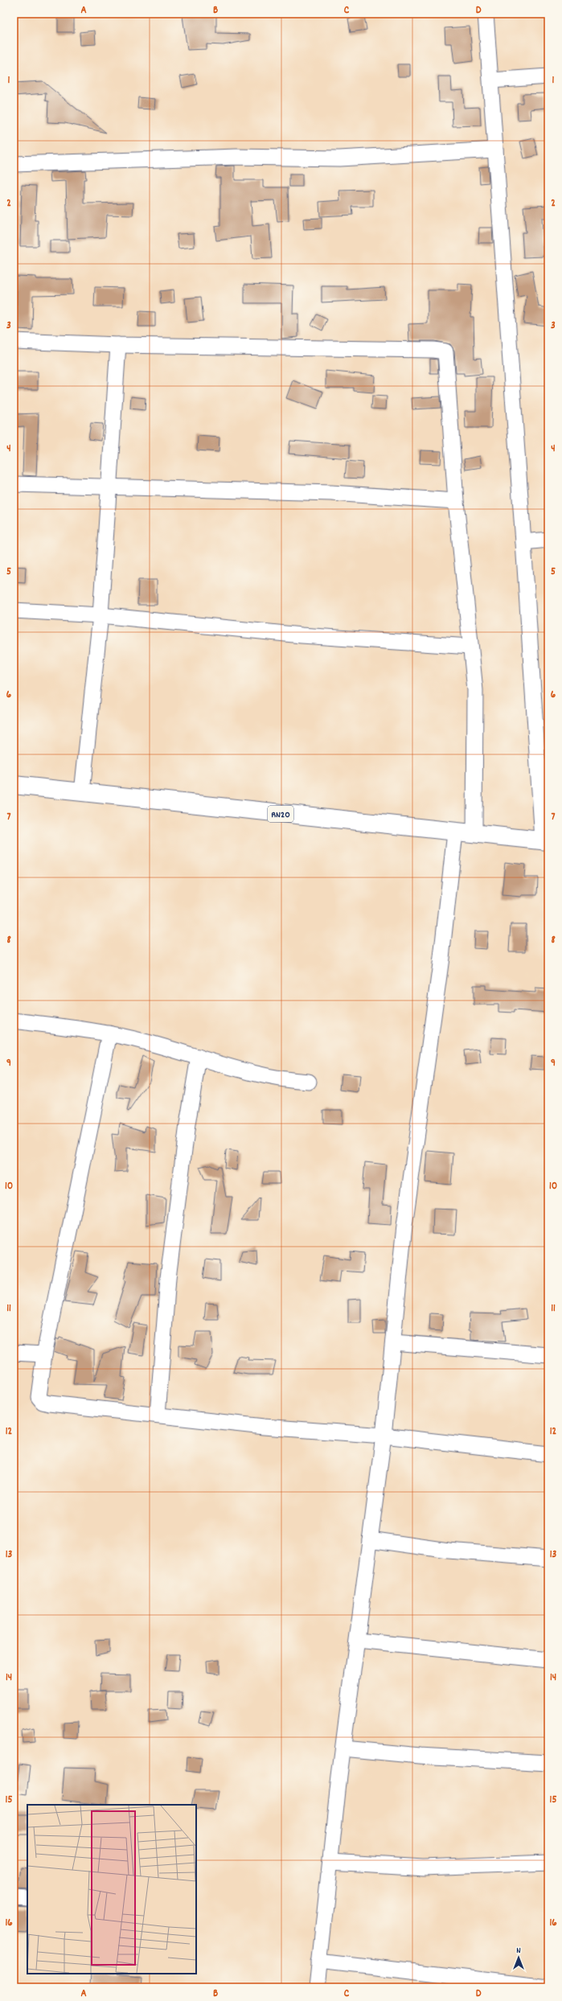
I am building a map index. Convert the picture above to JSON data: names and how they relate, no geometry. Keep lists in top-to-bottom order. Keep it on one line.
{"streets":{"main road":["RN20"]},"north":"top","grid":{"columns":["A","B","C","D"],"rows":["1","2","3","4","5","6","7","8","9","10","11","12","13","14","15","16"]}}
